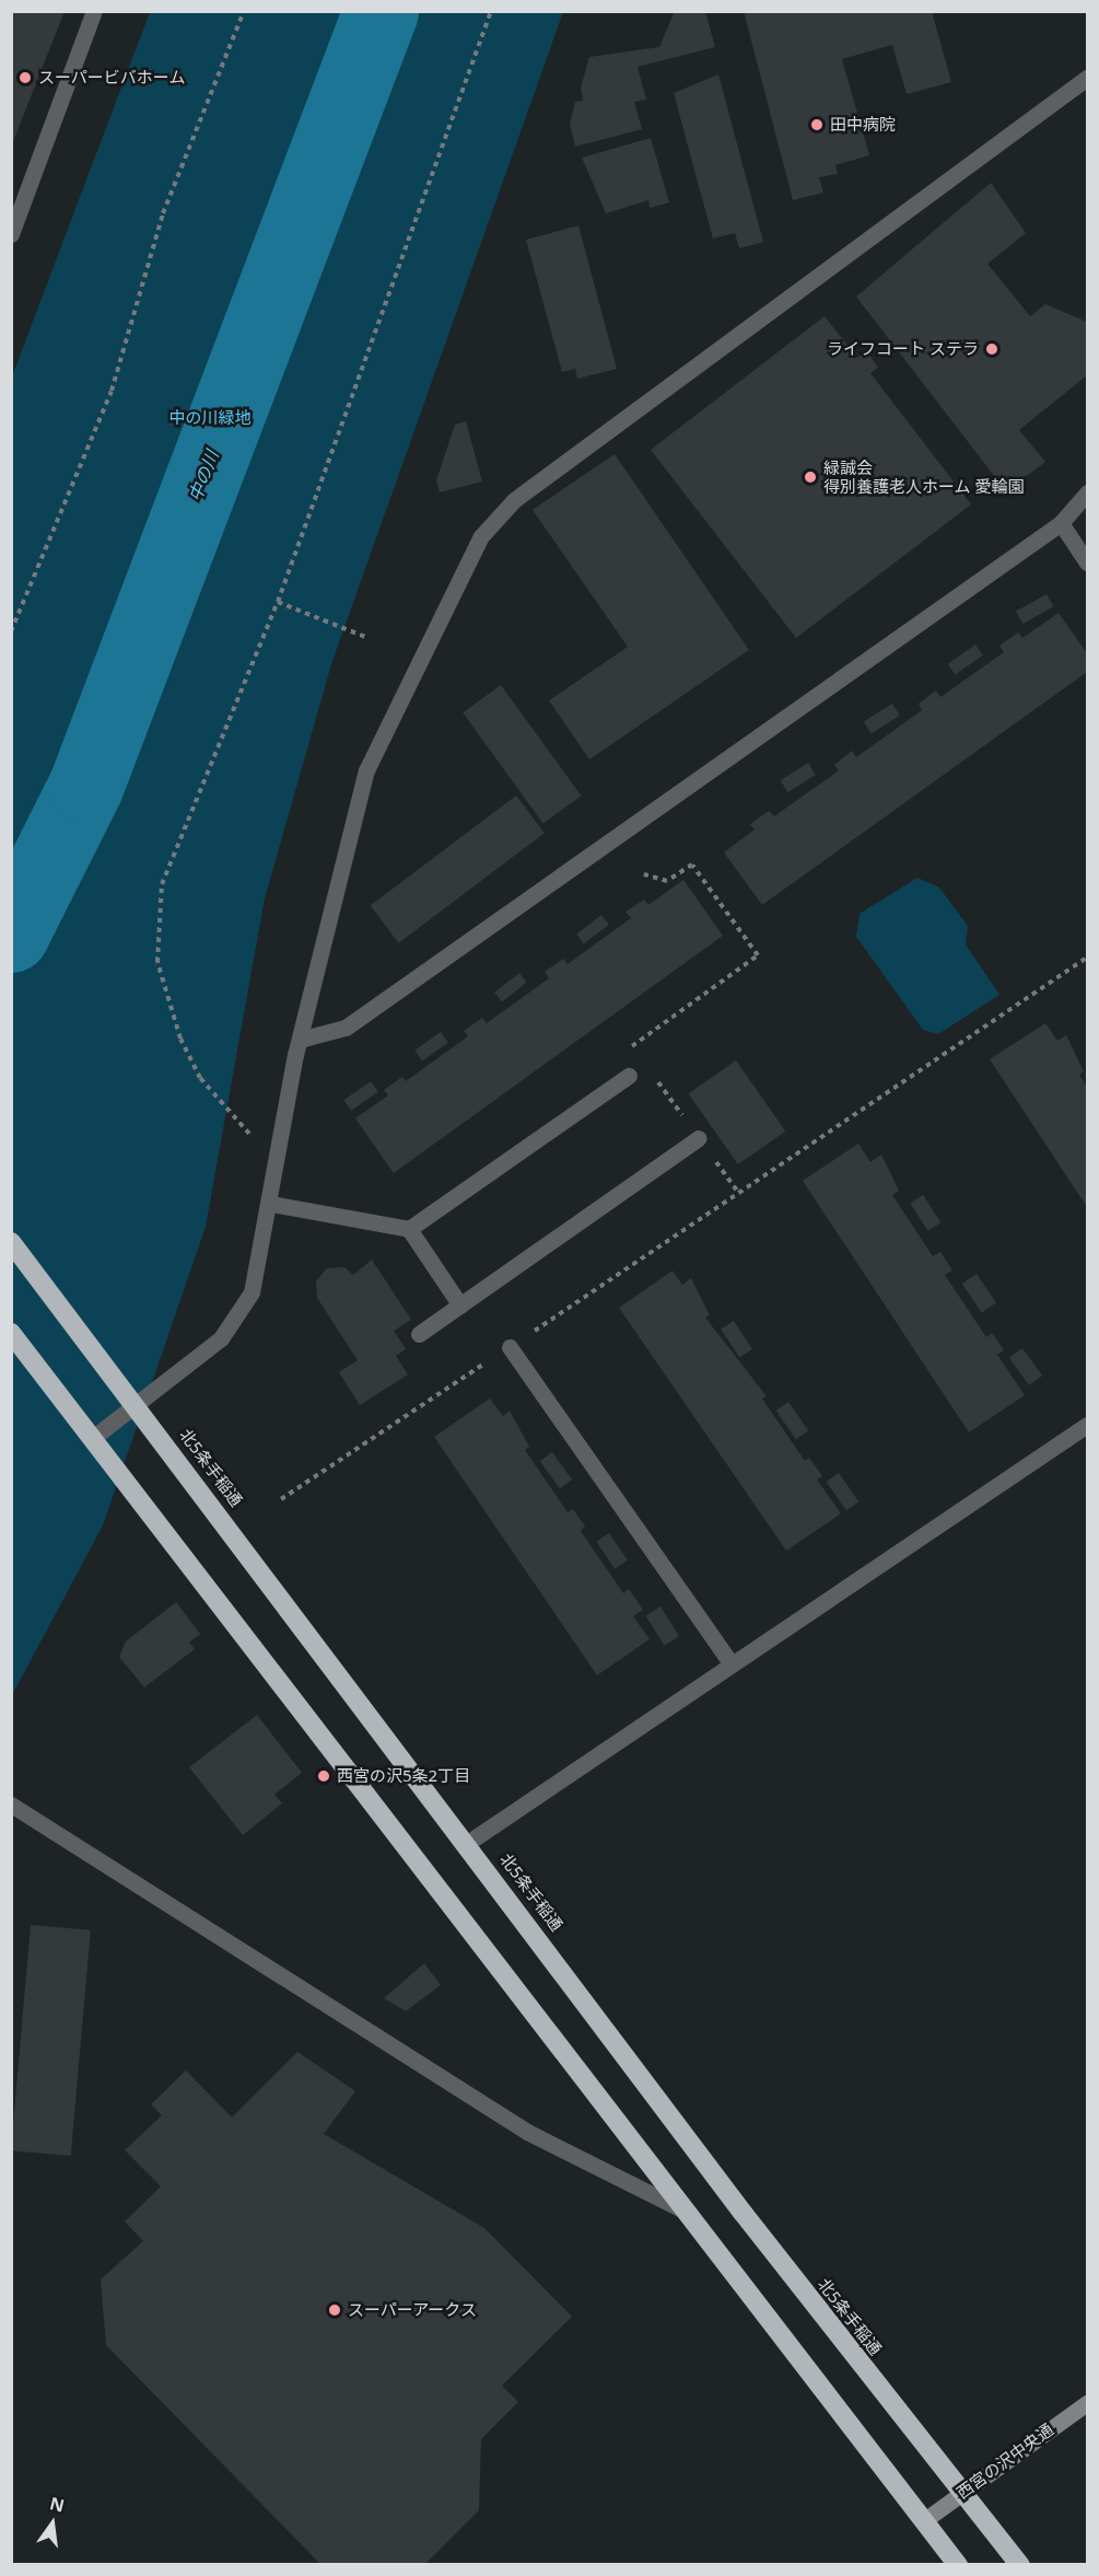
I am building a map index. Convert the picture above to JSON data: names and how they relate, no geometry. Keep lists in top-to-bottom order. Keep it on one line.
{"streets":{"highway":["北5条手稲通"],"street":["西宮の沢中央通"]},"crossings":[["北5条手稲通","西宮の沢中央通"]],"water":["中の川"],"parks":["中の川緑地"],"places":["スーパービバホーム","田中病院","ライフコート ステラ","緑誠会 得別養護老人ホーム 愛輪園","西宮の沢5条2丁目","スーパーアークス"],"north":"top"}
